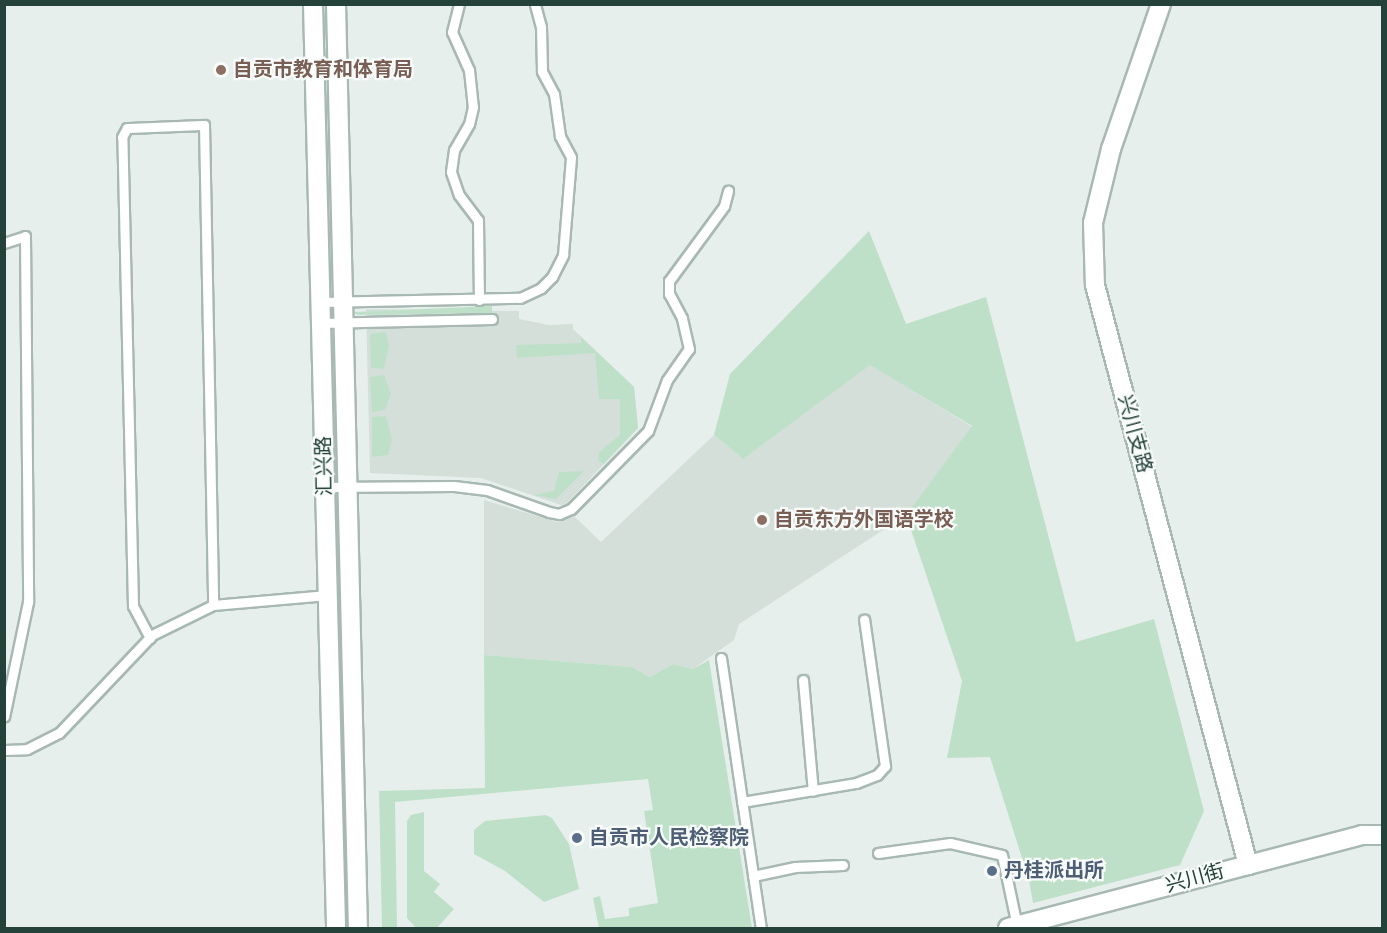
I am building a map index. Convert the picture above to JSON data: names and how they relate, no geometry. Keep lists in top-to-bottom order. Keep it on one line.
{"streets":{"main road":["兴川支路","汇兴路","兴川街"]},"crossings":[["兴川支路","兴川街"]],"places":["自贡市教育和体育局","自贡东方外国语学校","自贡市人民检察院","丹桂派出所"]}
